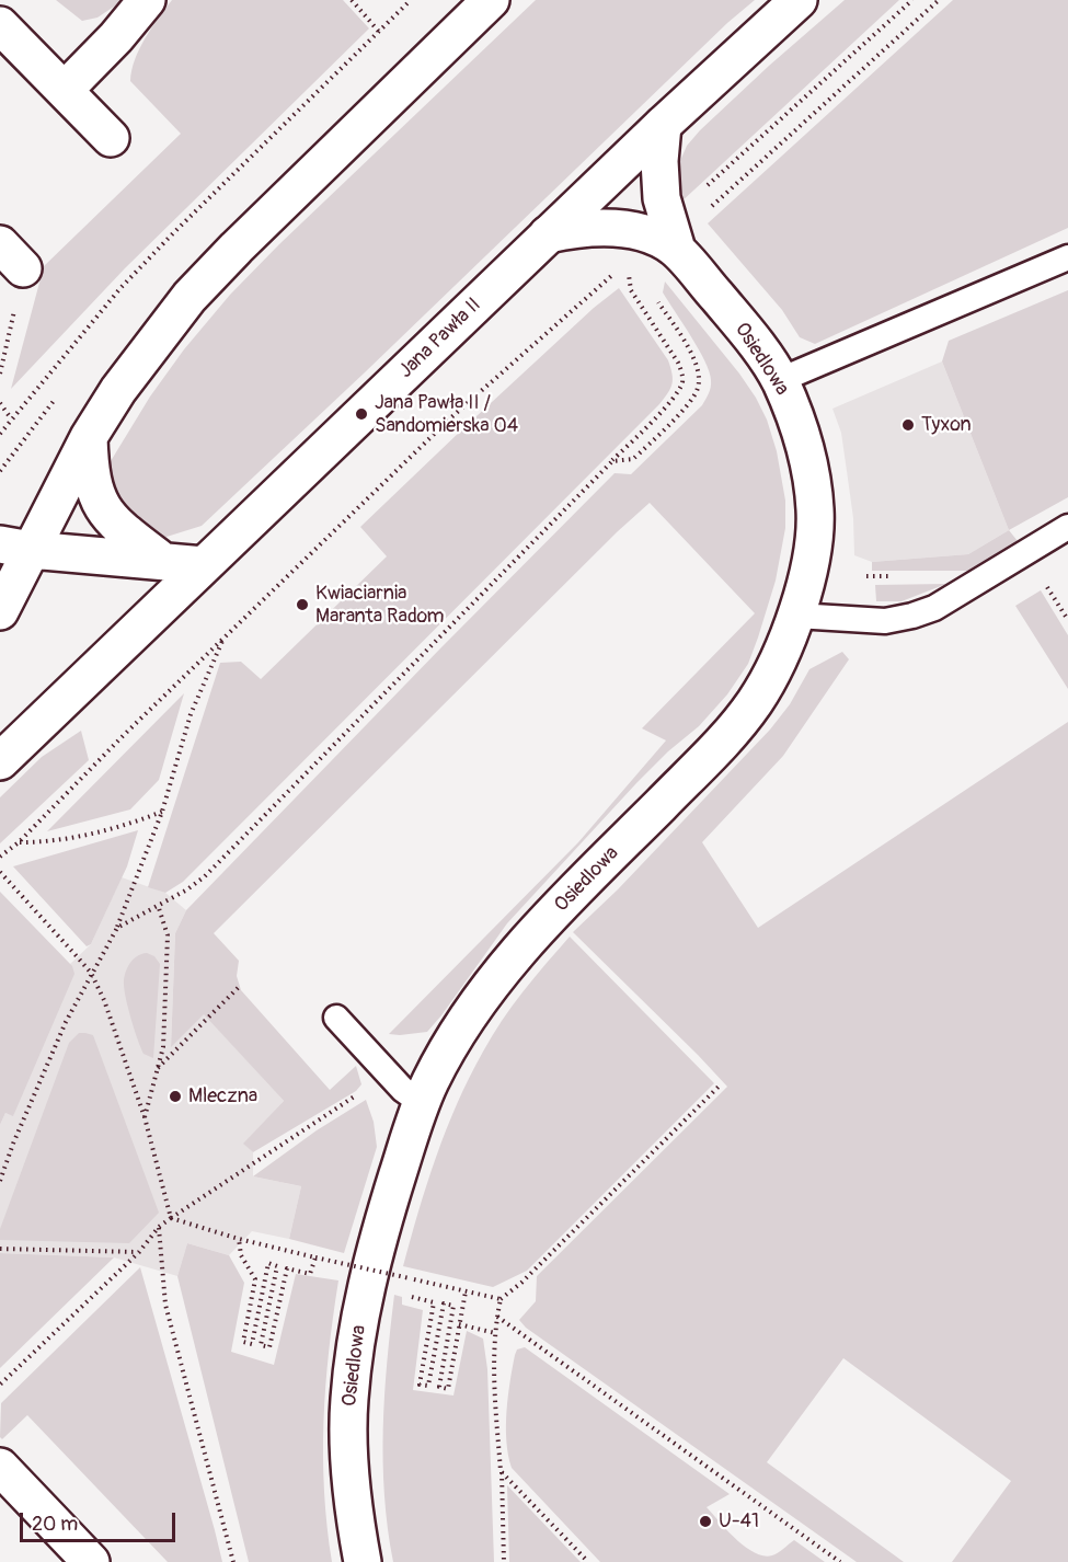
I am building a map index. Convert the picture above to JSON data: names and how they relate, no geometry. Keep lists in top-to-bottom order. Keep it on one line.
{"streets":{"street":["Jana Pawła II","Osiedlowa"]},"crossings":[["Jana Pawła II","Osiedlowa"]],"places":["Jana Pawła II / Sandomierska 04","Tyxon","Kwiaciarnia Maranta Radom","Mleczna","U-41"],"scale_bar":"20 m"}
